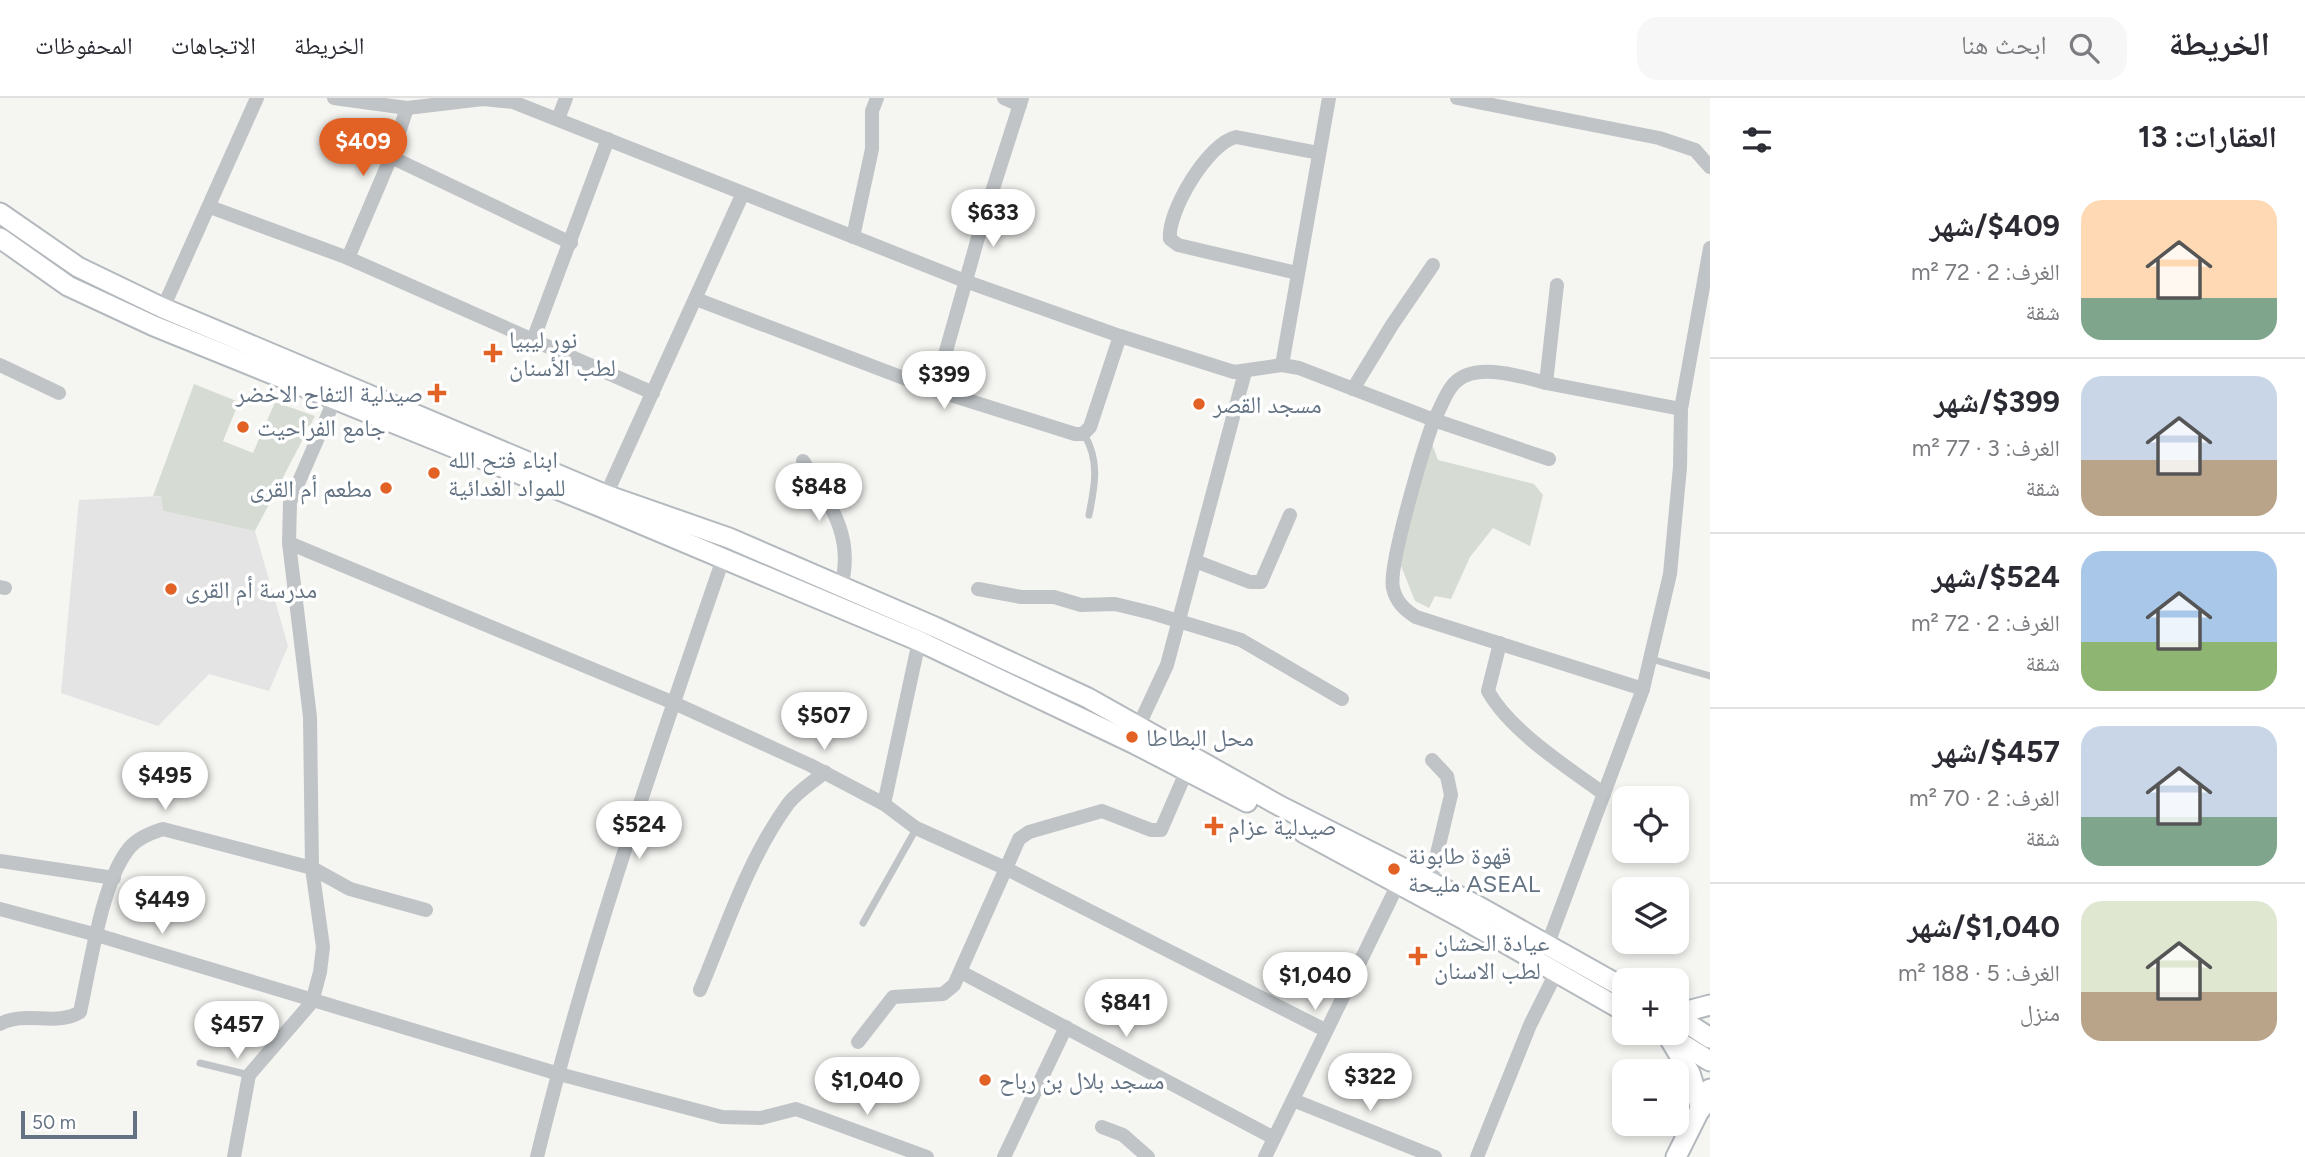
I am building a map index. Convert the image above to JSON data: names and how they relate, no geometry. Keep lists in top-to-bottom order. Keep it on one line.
{"places":{"health":["نور ليبيا لطب الأسنان","صيدلية التفاح الاخضر","صيدلية عزام","عيادة الحشان لطب الاسنان"],"other":["مسجد القصر","جامع الفراحيت","ابناء فتح الله للمواد الغدائية","مطعم أم القرى","مدرسة أم القرى","محل البطاطا","قهوة طابونة مليحة ASEAL","مسجد بلال بن رباح"]},"scale_bar":"50 m","page":{"header":"الخريطة","search":"ابحث هنا","nav":["الخريطة","الاتجاهات","المحفوظات"],"heading":"العقارات: 13","price":["$409","$633","$399","$848","$507","$495","$524","$449","$1,040","$841","$457","$322","$1,040"],"list":[{"name":"$409/شهر","note":"الغرف: 2 · 72 m² · شقة"},{"name":"$399/شهر","note":"الغرف: 3 · 77 m² · شقة"},{"name":"$524/شهر","note":"الغرف: 2 · 72 m² · شقة"},{"name":"$457/شهر","note":"الغرف: 2 · 70 m² · شقة"},{"name":"$1,040/شهر","note":"الغرف: 5 · 188 m² · منزل"}],"map_buttons":["+","−"],"scale":"50 m"}}
